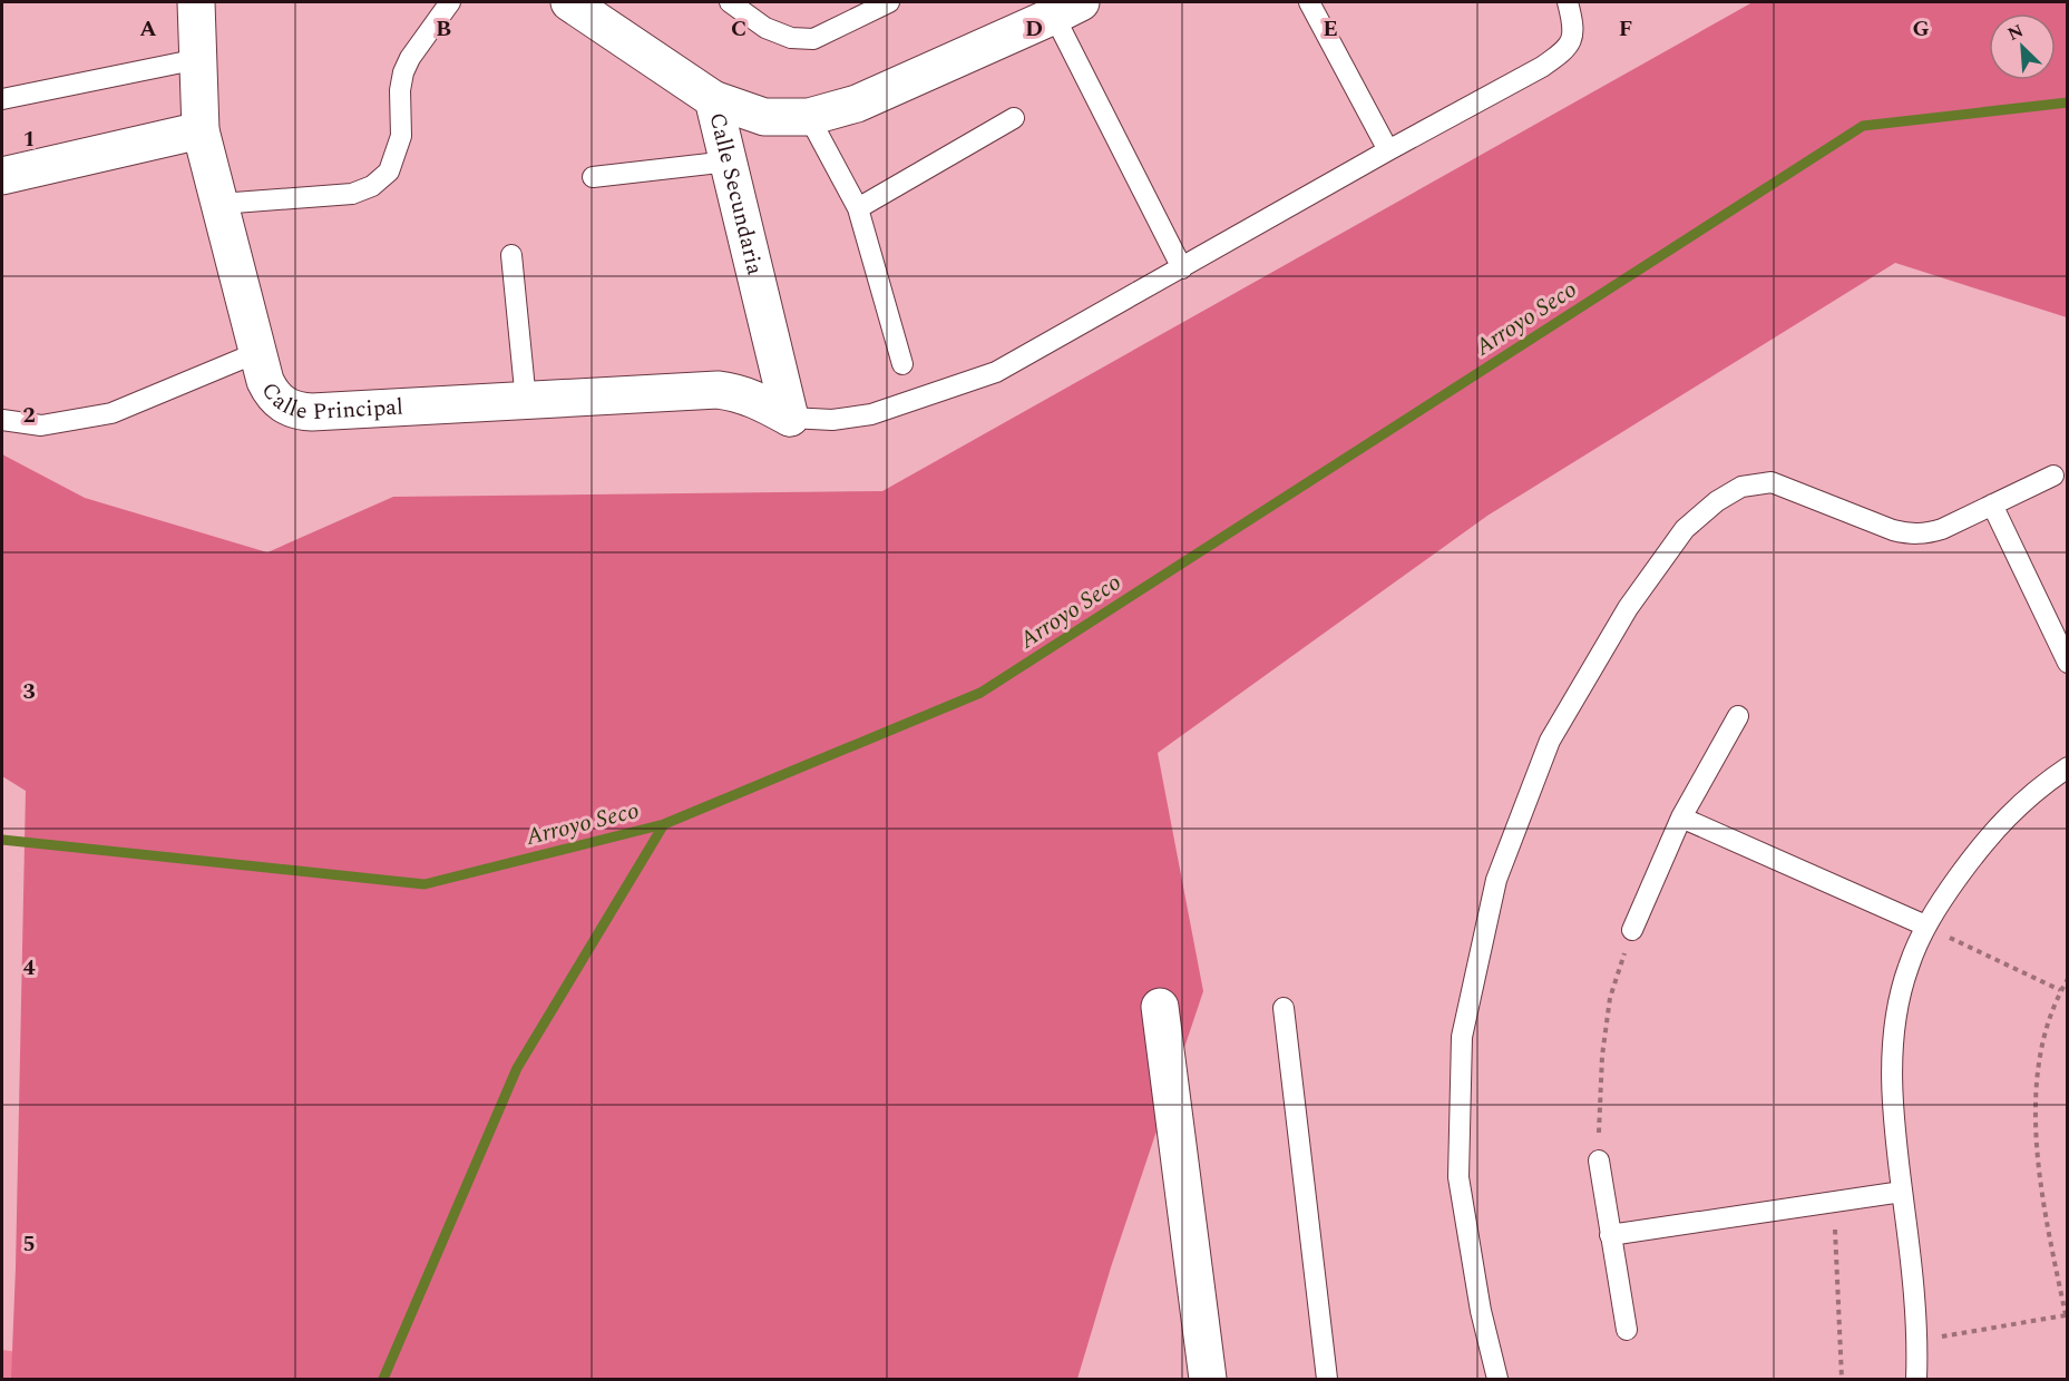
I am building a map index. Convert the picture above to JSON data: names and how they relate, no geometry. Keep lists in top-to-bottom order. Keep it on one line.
{"streets":{"street":["Calle Secundaria","Calle Principal"]},"crossings":[["Calle Secundaria","Calle Principal"]],"water":["Arroyo Seco"],"north":"top left","grid":{"columns":["A","B","C","D","E","F","G"],"rows":["1","2","3","4","5"]}}
